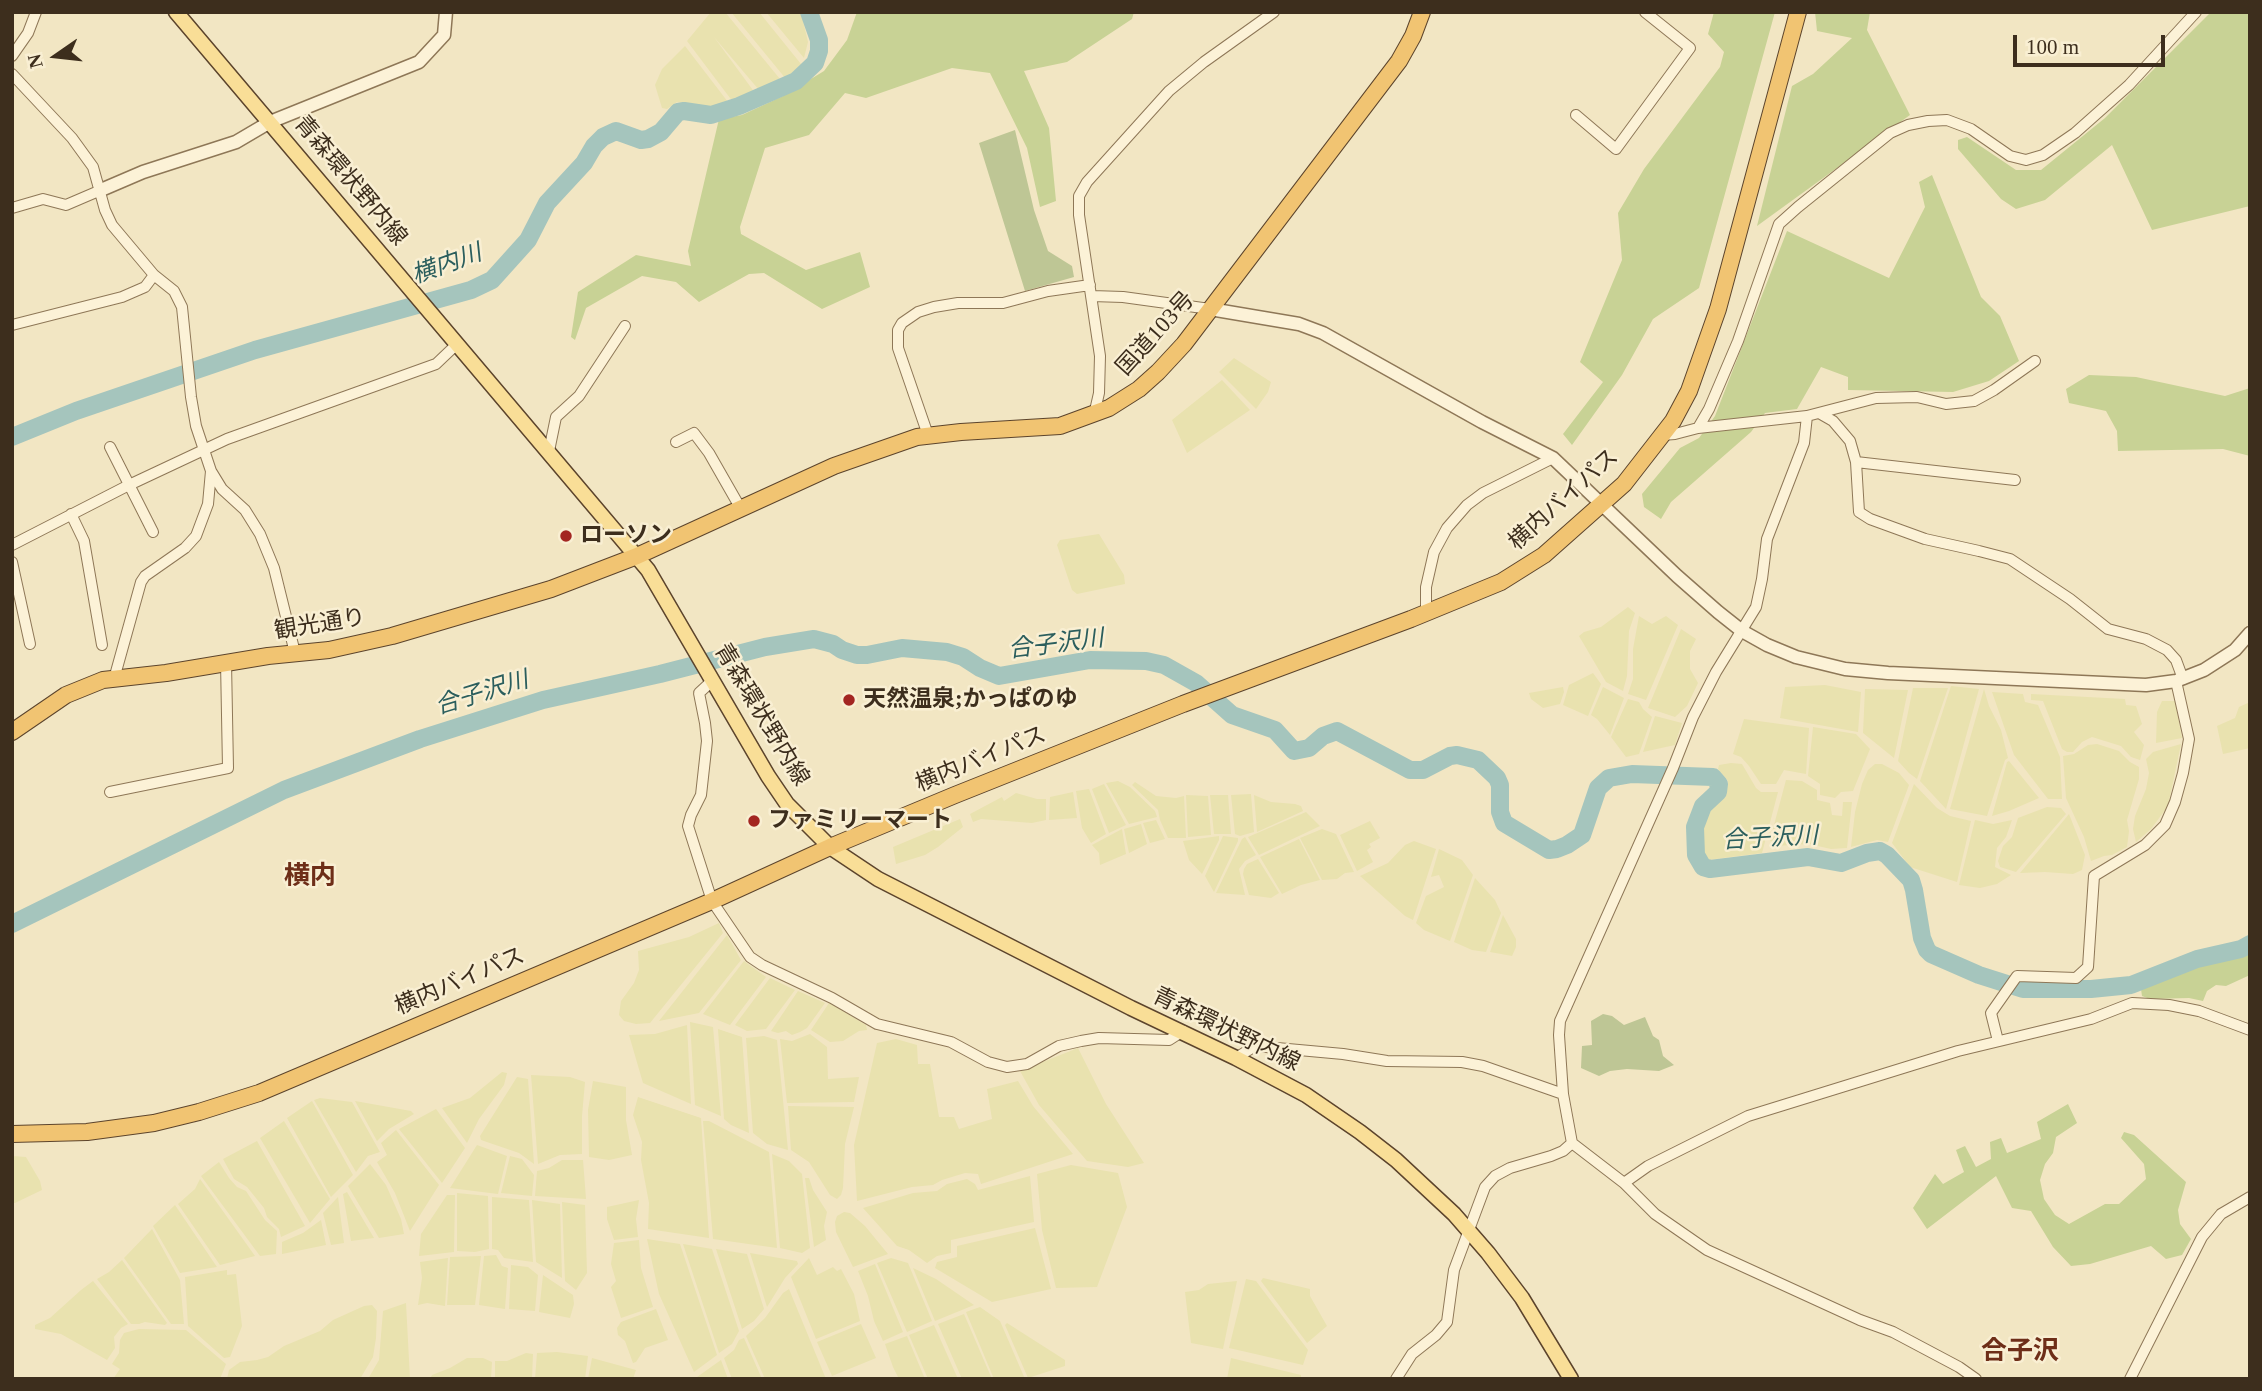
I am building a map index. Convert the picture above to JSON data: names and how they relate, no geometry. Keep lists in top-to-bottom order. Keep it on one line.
{"streets":{"highway":["国道103号","横内バイパス","観光通り"],"main road":["青森環状野内線"]},"crossings":[["青森環状野内線","国道103号"],["青森環状野内線","横内バイパス"],["青森環状野内線","観光通り"],["国道103号","観光通り"]],"districts":["横内","合子沢"],"water":["横内川","合子沢川"],"places":["ローソン","天然温泉;かっぱのゆ","ファミリーマート"],"scale_bar":"100 m","north":"left"}
